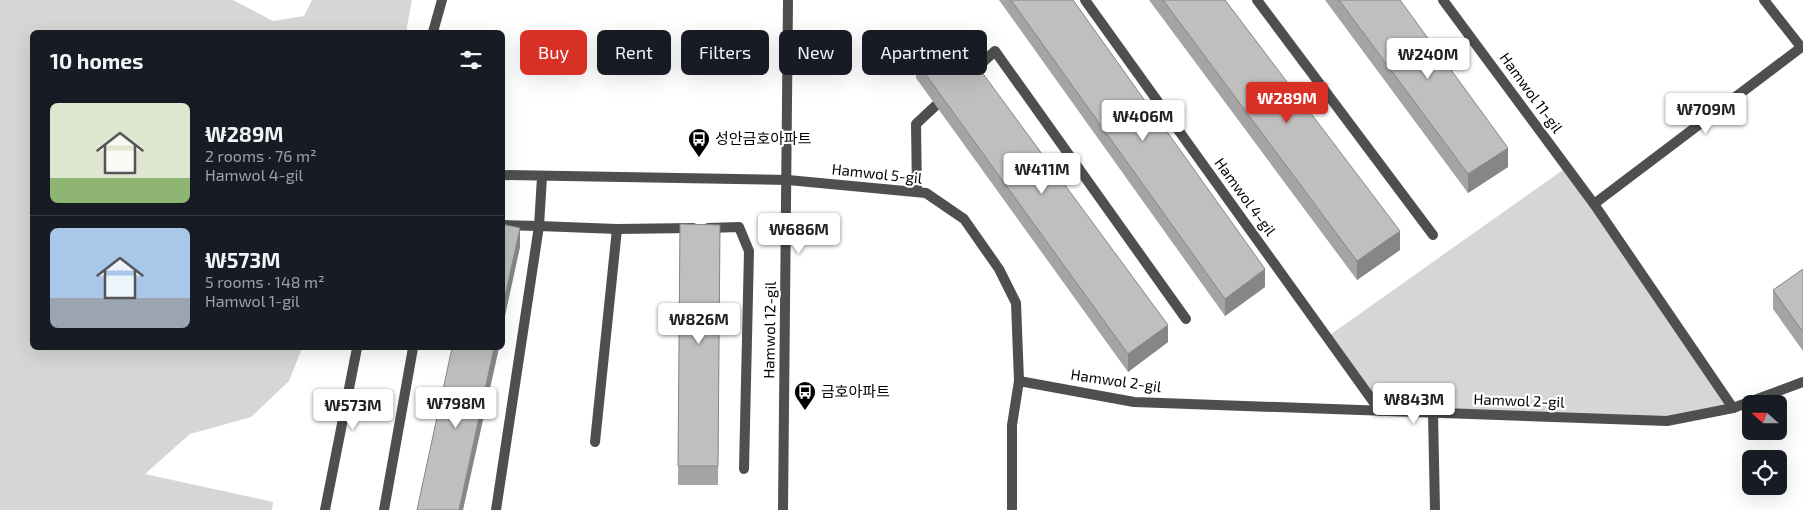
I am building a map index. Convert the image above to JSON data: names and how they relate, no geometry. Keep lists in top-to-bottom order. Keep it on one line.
{"streets":{"street":["Hamwol 11-gil","Hamwol 5-gil","Hamwol 4-gil","Hamwol 12-gil","Hamwol 2-gil"]},"crossings":[["Hamwol 11-gil","Hamwol 2-gil"],["Hamwol 5-gil","Hamwol 12-gil"],["Hamwol 5-gil","Hamwol 2-gil"],["Hamwol 4-gil","Hamwol 2-gil"]],"places":{"bus stop":["성안금호아파트","금호아파트"]},"north":"left","page":{"chip":["Buy","Rent","Filters","New","Apartment"],"heading":"10 homes","price":["₩240M","₩289M","₩709M","₩406M","₩411M","₩686M","₩826M","₩843M","₩798M","₩573M"],"list":[{"name":"₩289M","note":"2 rooms · 76 m² · Hamwol 4-gil"},{"name":"₩573M","note":"5 rooms · 148 m² · Hamwol 1-gil"}]}}
